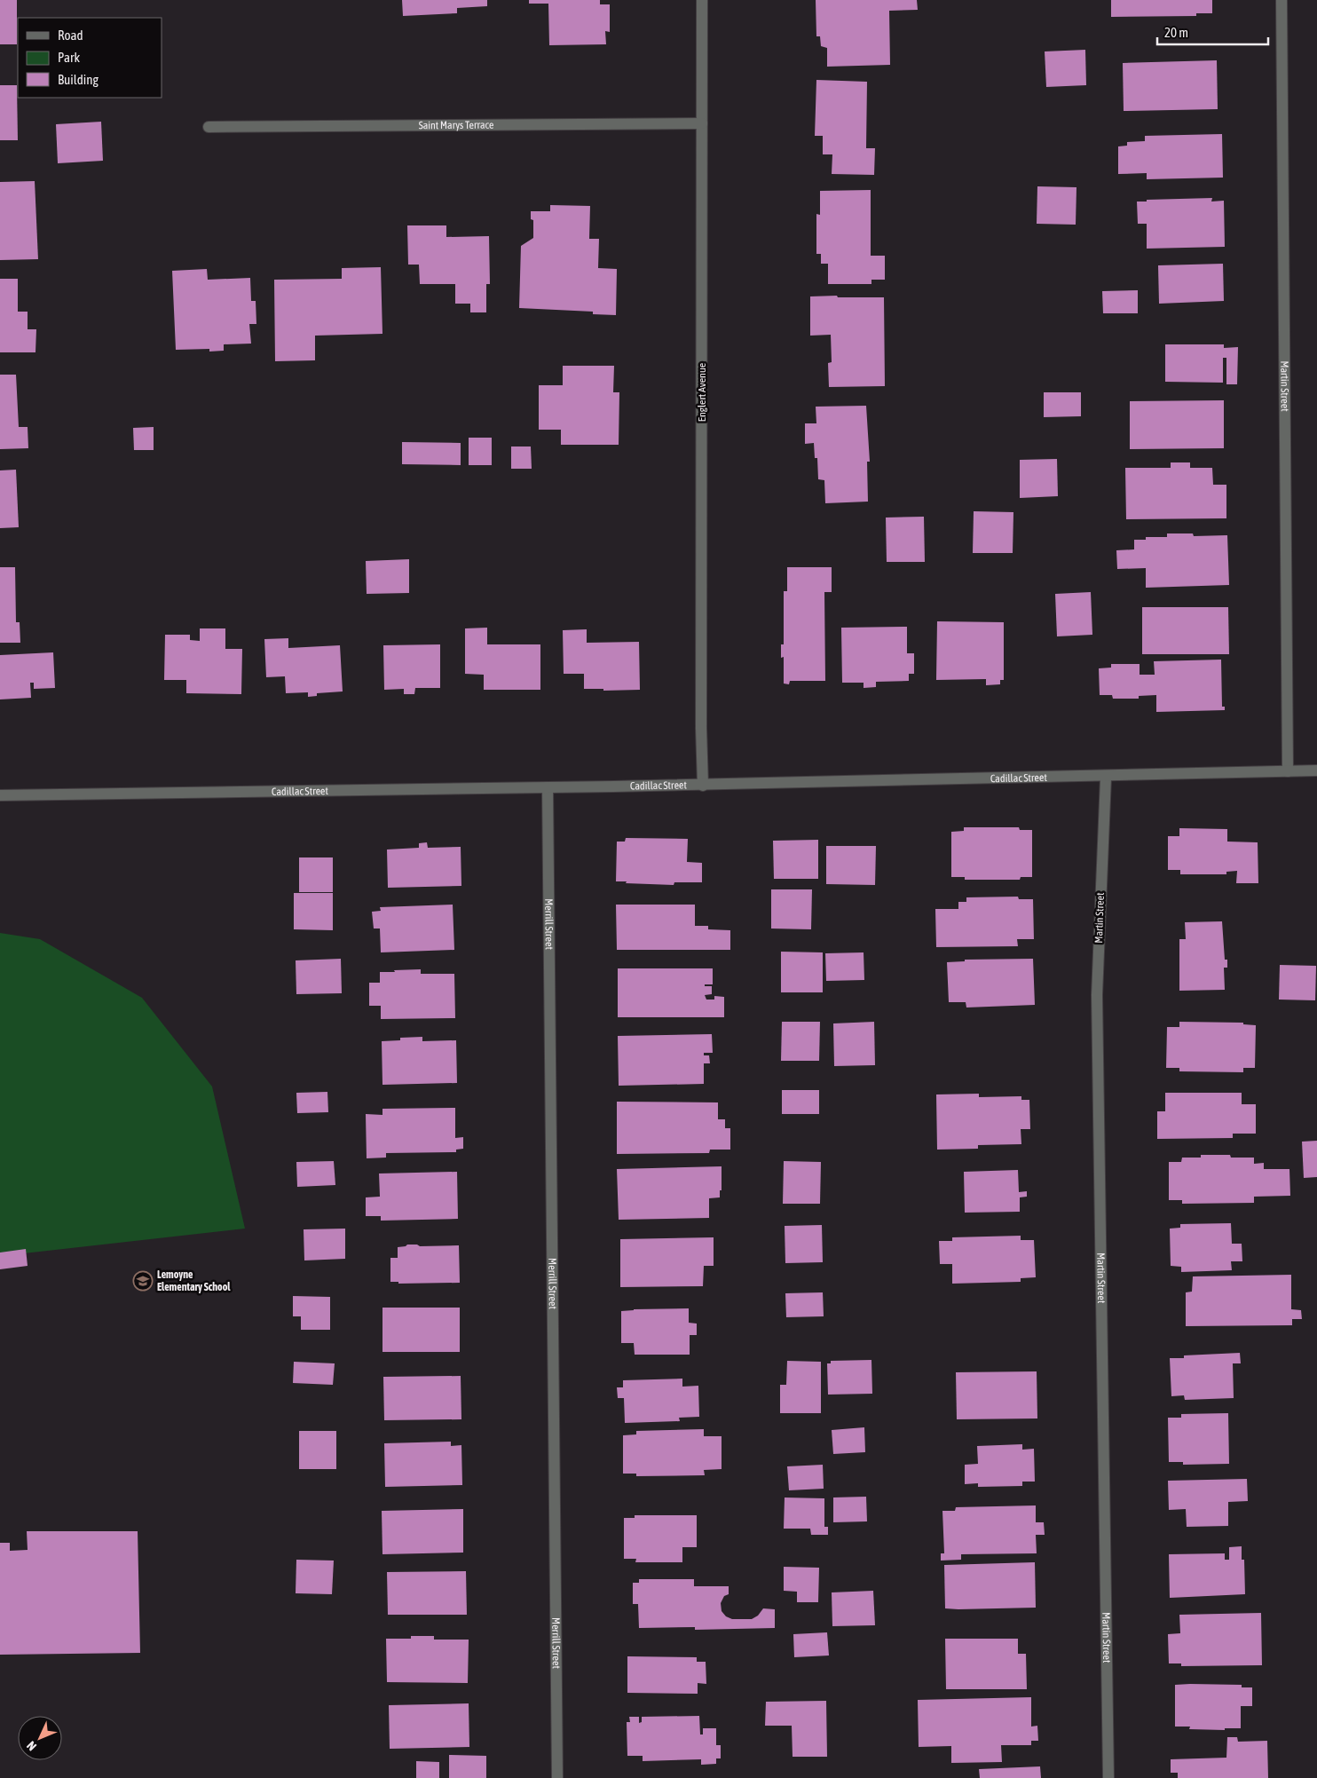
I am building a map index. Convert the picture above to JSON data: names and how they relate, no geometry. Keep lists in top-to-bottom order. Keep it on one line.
{"streets":{"street":["Saint Marys Terrace","Martin Street","Englert Avenue","Cadillac Street","Merrill Street"]},"crossings":[["Saint Marys Terrace","Englert Avenue"],["Martin Street","Cadillac Street"],["Englert Avenue","Cadillac Street"],["Cadillac Street","Merrill Street"]],"places":{"school or university":["Lemoyne Elementary School"]},"legend":["Road","Park","Building"],"scale_bar":"20 m","north":"bottom left"}
